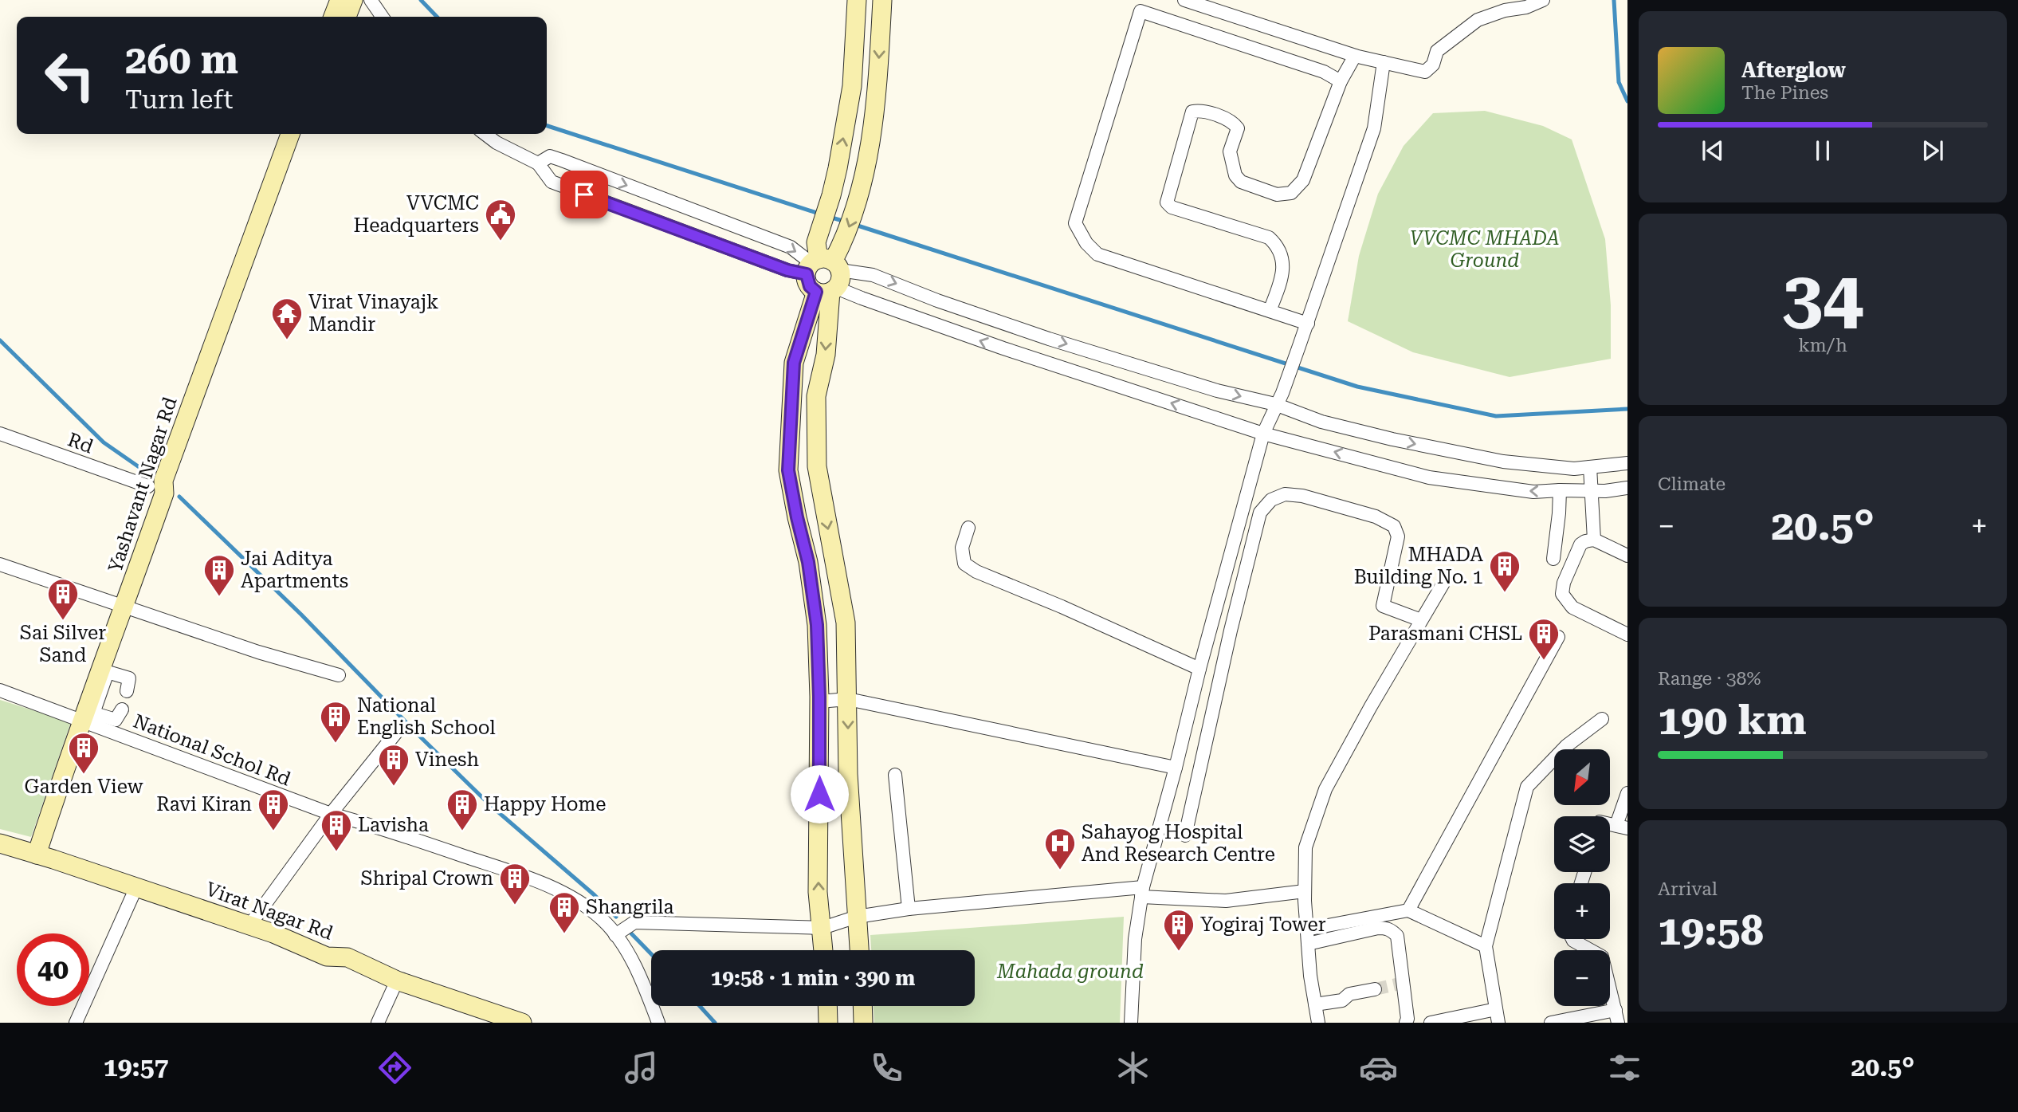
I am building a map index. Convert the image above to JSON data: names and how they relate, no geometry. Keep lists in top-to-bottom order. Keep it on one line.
{"streets":{"street":["Rd","Yashavant Nagar Rd","National Schol Rd","Virat Nagar Rd"]},"crossings":[["Rd","Yashavant Nagar Rd"],["Yashavant Nagar Rd","National Schol Rd"],["Yashavant Nagar Rd","Virat Nagar Rd"]],"parks":["VVCMC MHADA Ground","Mahada ground"],"places":{"public building":["VVCMC Headquarters"],"temple":["Virat Vinayajk Mandir"],"building":["MHADA Building No. 1","Jai Aditya Apartments","Sai Silver Sand","Parasmani CHSL","National English School","Garden View","Vinesh","Ravi Kiran","Happy Home","Lavisha","Shripal Crown","Shangrila","Yogiraj Tower"],"hospital":["Sahayog Hospital And Research Centre"]},"north":"bottom left","page":{"turn":["260 m","Turn left"],"song":["Afterglow","The Pines"],"tile":[["34","km/h"],"Climate",["Range · 38%","190 km"],["Arrival","19:58"]],"heat":["−","20.5°","+"],"map_buttons":["+","−"],"limit":"40","trip":"19:58 · 1 min · 390 m","tabs":["19:57","20.5°"]}}
